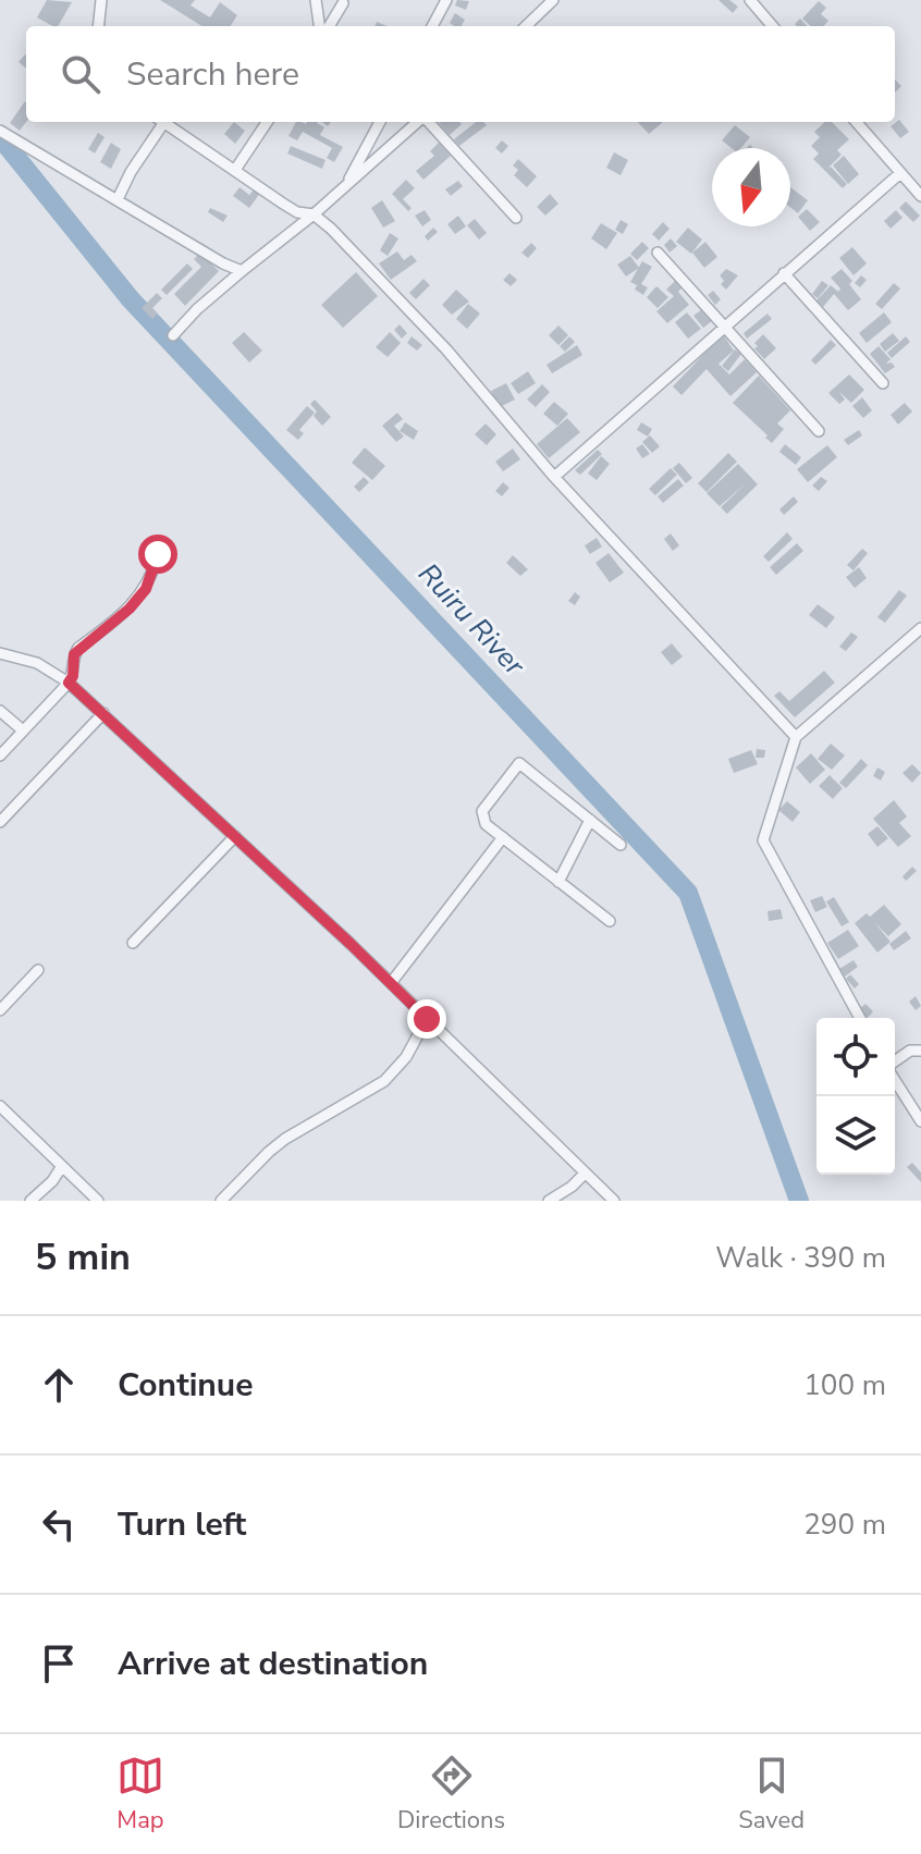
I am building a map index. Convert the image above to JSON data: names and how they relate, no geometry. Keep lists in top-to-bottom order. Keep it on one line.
{"water":["Ruiru River"],"north":"bottom","page":{"search":"Search here","heading":["5 min","Walk · 390 m"],"list":[["Continue","100 m"],["Turn left","290 m"],"Arrive at destination"],"nav":["Map","Directions","Saved"]}}
